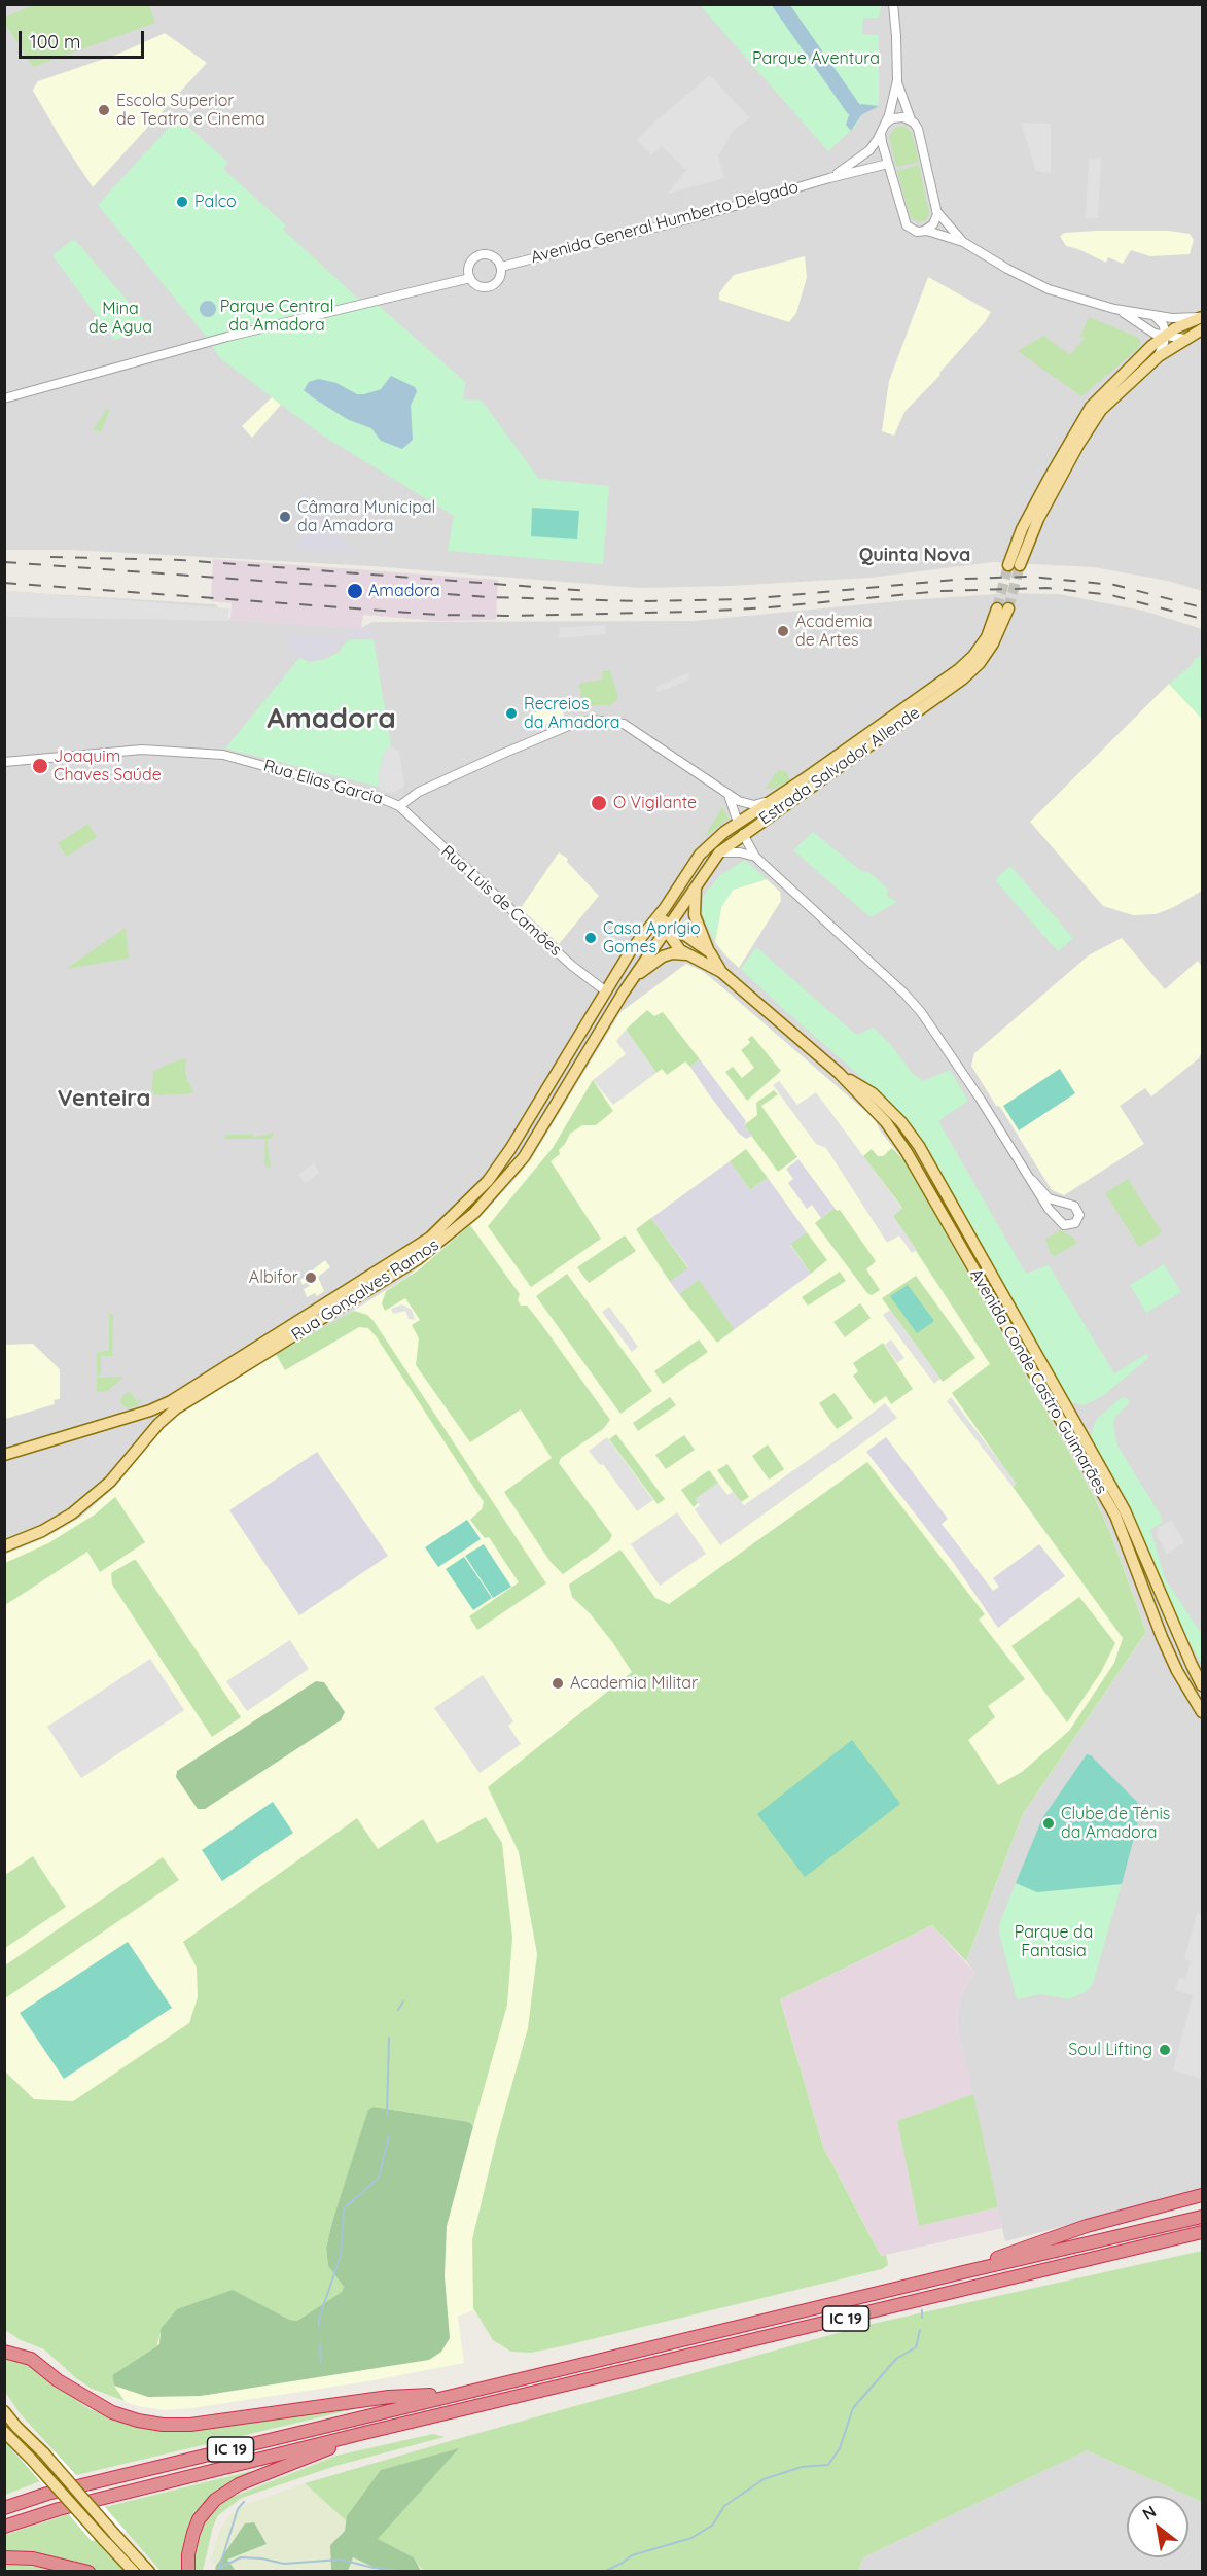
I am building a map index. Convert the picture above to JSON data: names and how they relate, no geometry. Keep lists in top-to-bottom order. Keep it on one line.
{"streets":{"highway":["IC 19"],"main road":["Estrada Salvador Allende","Rua Gonçalves Ramos","Avenida Conde Castro Guimarães"],"street":["Avenida General Humberto Delgado","Rua Elias Garcia","Rua Luis de Camões"]},"crossings":[["Estrada Salvador Allende","Rua Gonçalves Ramos"],["Estrada Salvador Allende","Avenida Conde Castro Guimarães"],["Rua Elias Garcia","Rua Luis de Camões"],["Rua Luis de Camões","Rua Gonçalves Ramos"],["Rua Gonçalves Ramos","Avenida Conde Castro Guimarães"]],"districts":["Quinta Nova","Amadora","Venteira"],"parks":["Parque Aventura","Parque Central da Amadora","Mina de Agua","Parque da Fantasia"],"places":["Escola Superior de Teatro e Cinema","Palco","Câmara Municipal da Amadora","Amadora","Academia de Artes","Recreios da Amadora","Joaquim Chaves Saúde","O Vigilante","Casa Aprígio Gomes","Albifor","Academia Militar","Clube de Ténis da Amadora","Soul Lifting"],"scale_bar":"100 m","north":"top left"}
